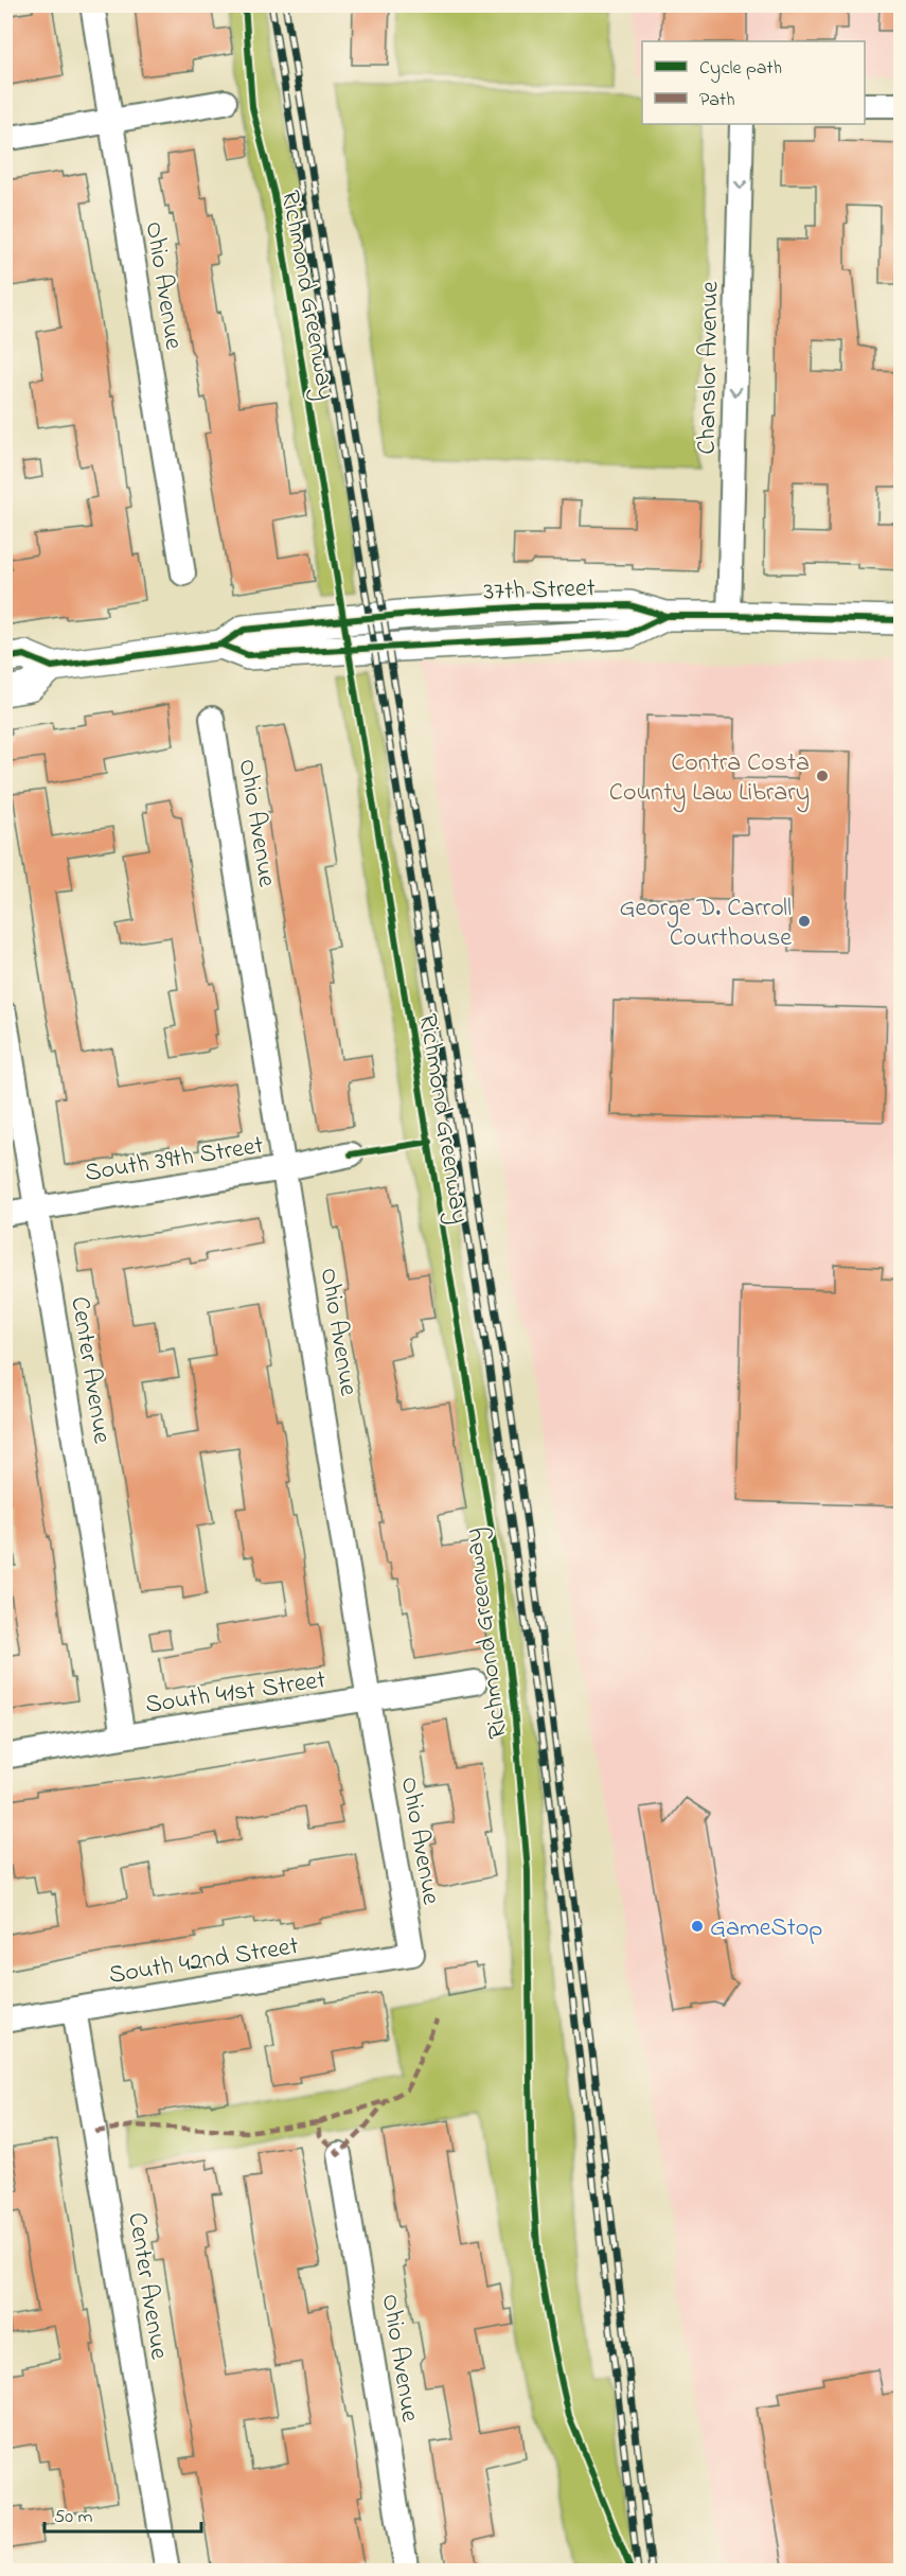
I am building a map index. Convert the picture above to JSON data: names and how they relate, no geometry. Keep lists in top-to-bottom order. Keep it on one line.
{"streets":{"street":["Ohio Avenue","Chanslor Avenue","37th Street","South 39th Street","Center Avenue","South 41st Street","South 42nd Street"],"cycle path":["Richmond Greenway"]},"crossings":[["Ohio Avenue","South 39th Street"],["Ohio Avenue","South 41st Street"],["Ohio Avenue","South 42nd Street"],["Chanslor Avenue","37th Street"],["South 39th Street","Center Avenue"],["Center Avenue","South 41st Street"],["Center Avenue","South 42nd Street"]],"one_way":["Chanslor Avenue"],"places":["Contra Costa County Law Library","George D. Carroll Courthouse","GameStop"],"legend":["Cycle path","Path"],"scale_bar":"50 m"}
